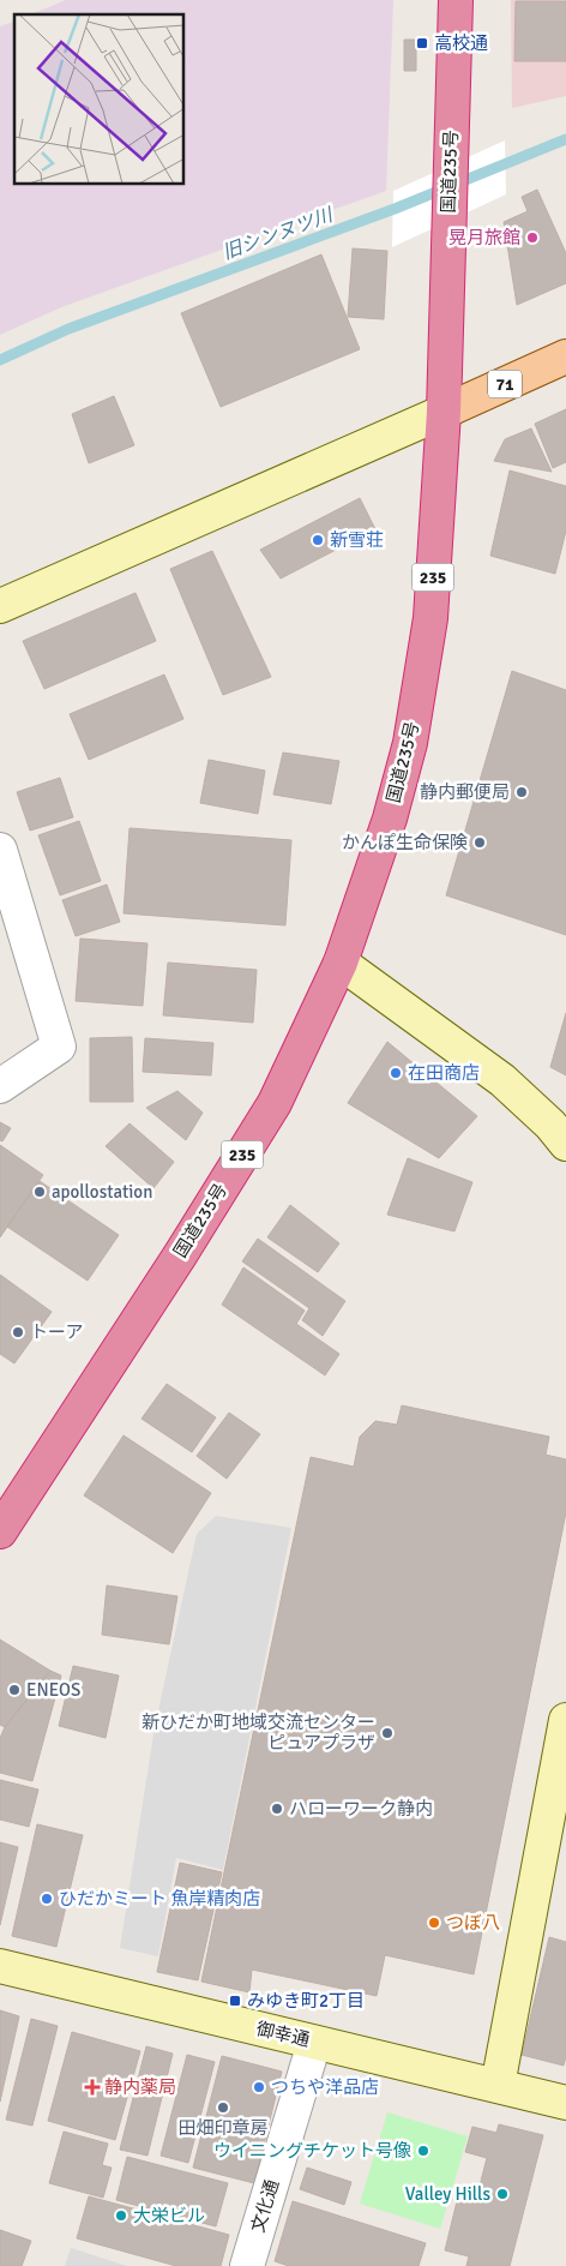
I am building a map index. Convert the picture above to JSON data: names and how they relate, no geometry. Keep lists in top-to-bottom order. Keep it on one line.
{"streets":{"highway":["国道235号","235"],"main road":["71"],"street":["御幸通","文化通"]},"crossings":[["国道235号","71"],["御幸通","文化通"]],"water":["旧シンヌツ川"],"places":{"transit":["高校通","みゆき町2丁目"],"other":["晃月旅館","新雪荘","静内郵便局","かんぽ生命保険","在田商店","apollostation","トーア","ENEOS","新ひだか町地域交流センター ピュアプラザ","ハローワーク静内","ひだかミート 魚岸精肉店","つぼ八","つちや洋品店","田畑印章房","ウイニングチケット号像","Valley Hills","大栄ビル"],"health":["静内薬局"]}}
